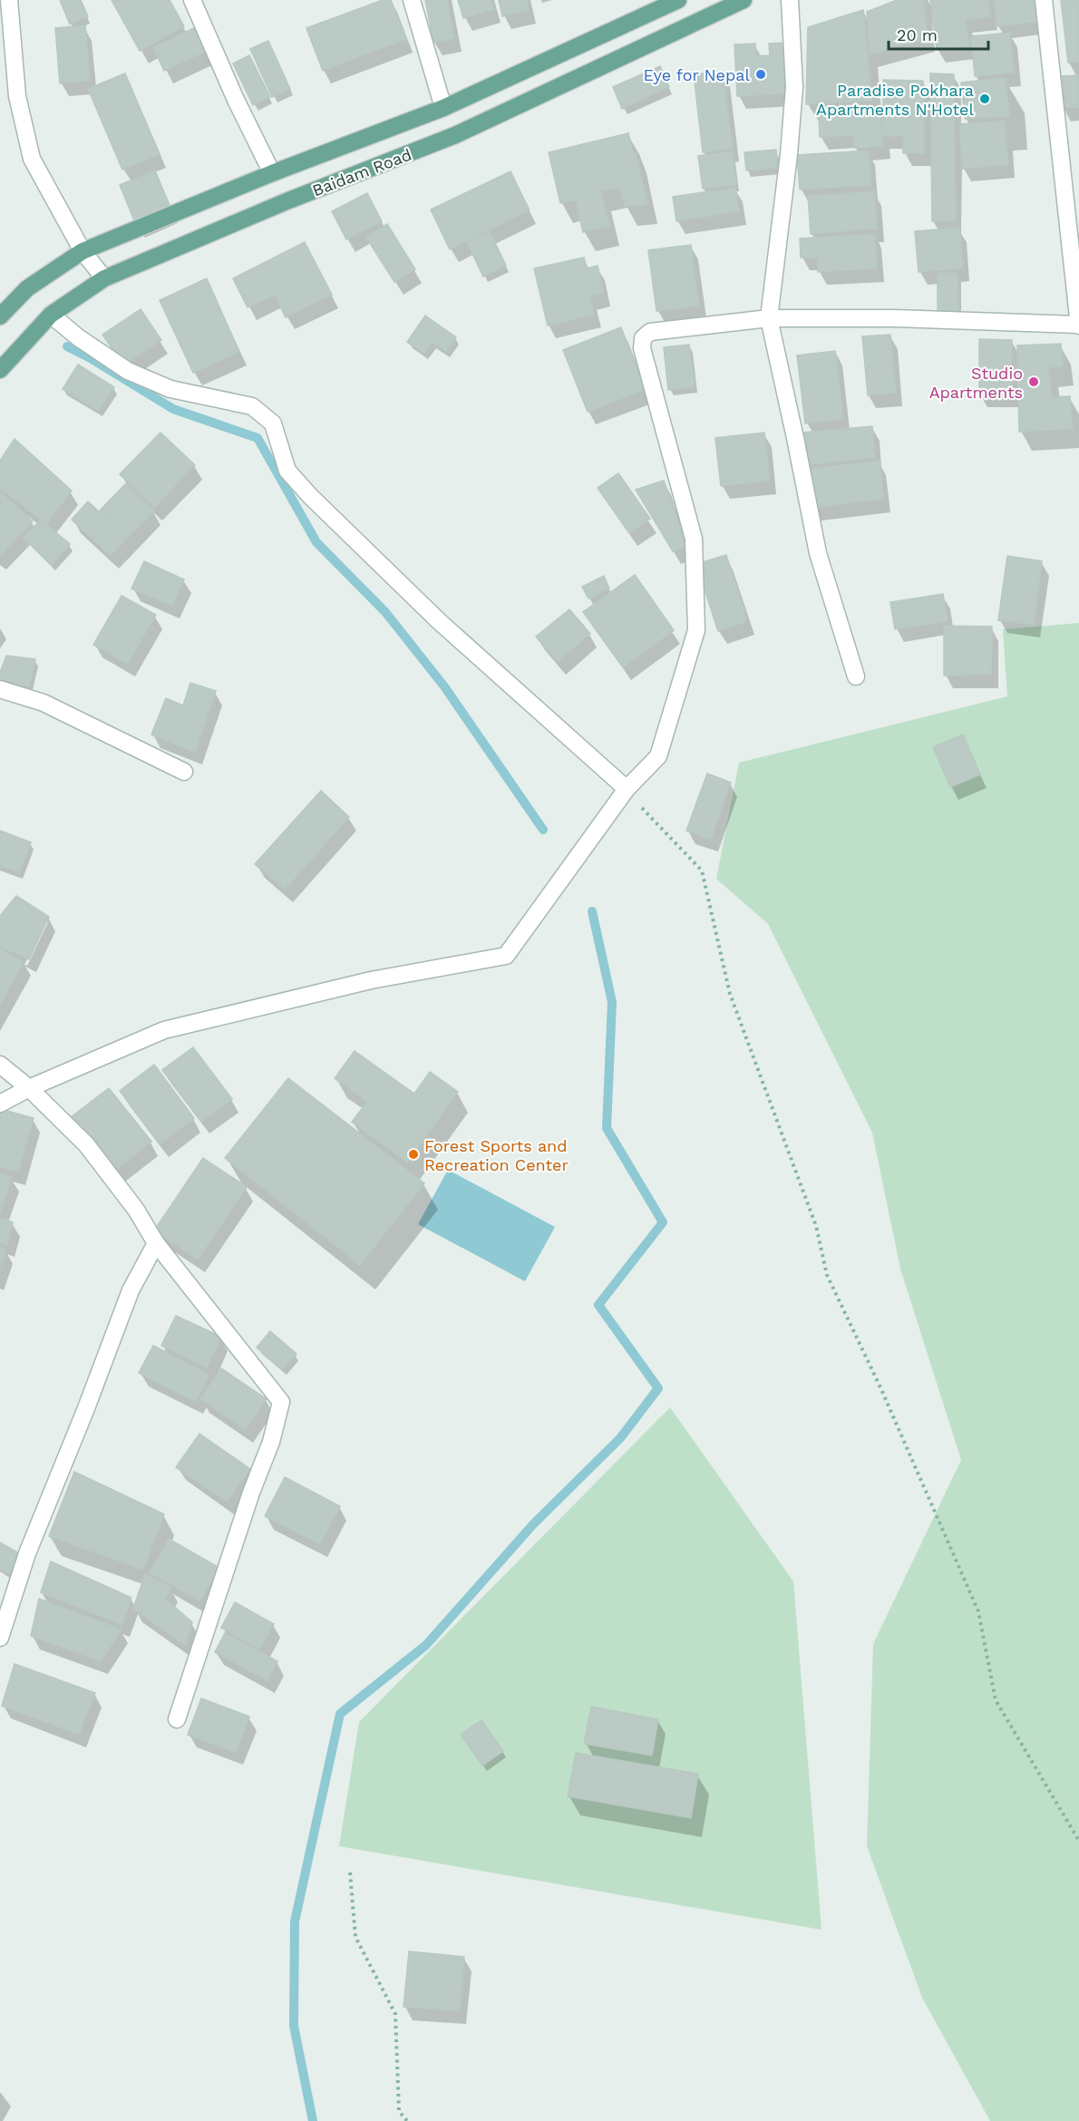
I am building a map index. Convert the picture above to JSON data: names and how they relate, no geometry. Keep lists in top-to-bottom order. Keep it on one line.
{"streets":{"main road":["Baidam Road"]},"places":["Eye for Nepal","Paradise Pokhara Apartments N'Hotel","Studio Apartments","Forest Sports and Recreation Center"],"scale_bar":"20 m"}
